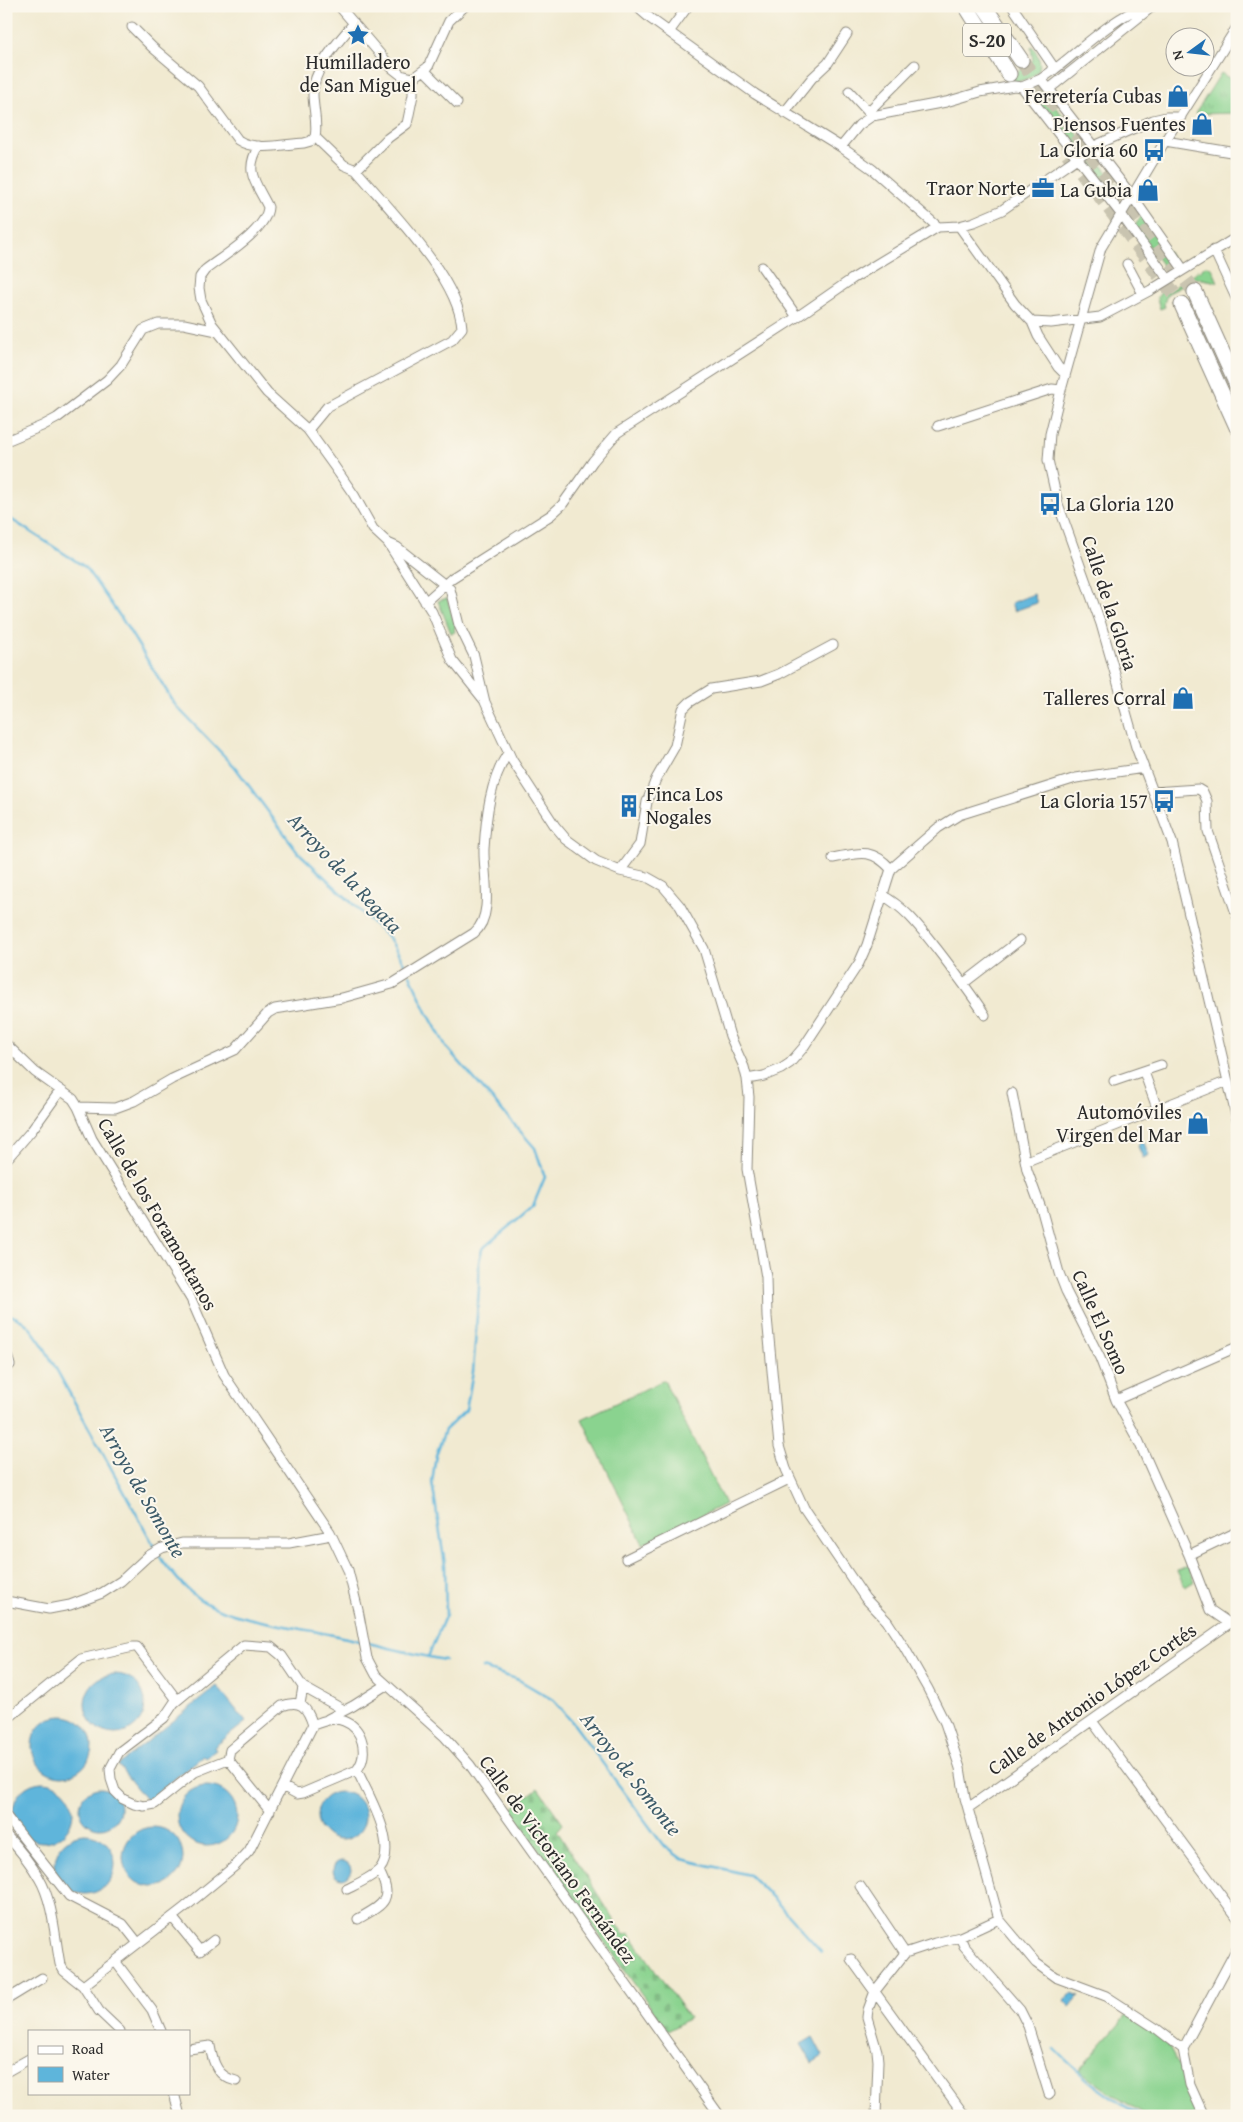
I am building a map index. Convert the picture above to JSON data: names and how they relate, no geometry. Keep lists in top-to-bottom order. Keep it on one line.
{"streets":{"highway":["S-20"],"street":["Calle de la Gloria","Calle de los Foramontanos","Calle El Somo","Calle de Antonio López Cortés","Calle de Victoriano Fernández"]},"crossings":[["Calle de los Foramontanos","Calle de Victoriano Fernández"],["Calle El Somo","Calle de Antonio López Cortés"]],"water":["Arroyo de la Regata","Arroyo de Somonte"],"places":{"place":["Humilladero de San Miguel"],"shop":["Ferretería Cubas","Piensos Fuentes","La Gubia","Talleres Corral","Automóviles Virgen del Mar"],"bus stop":["La Gloria 60","La Gloria 120","La Gloria 157"],"office":["Traor Norte"],"building":["Finca Los Nogales"]},"legend":["Road","Water"],"north":"left"}
